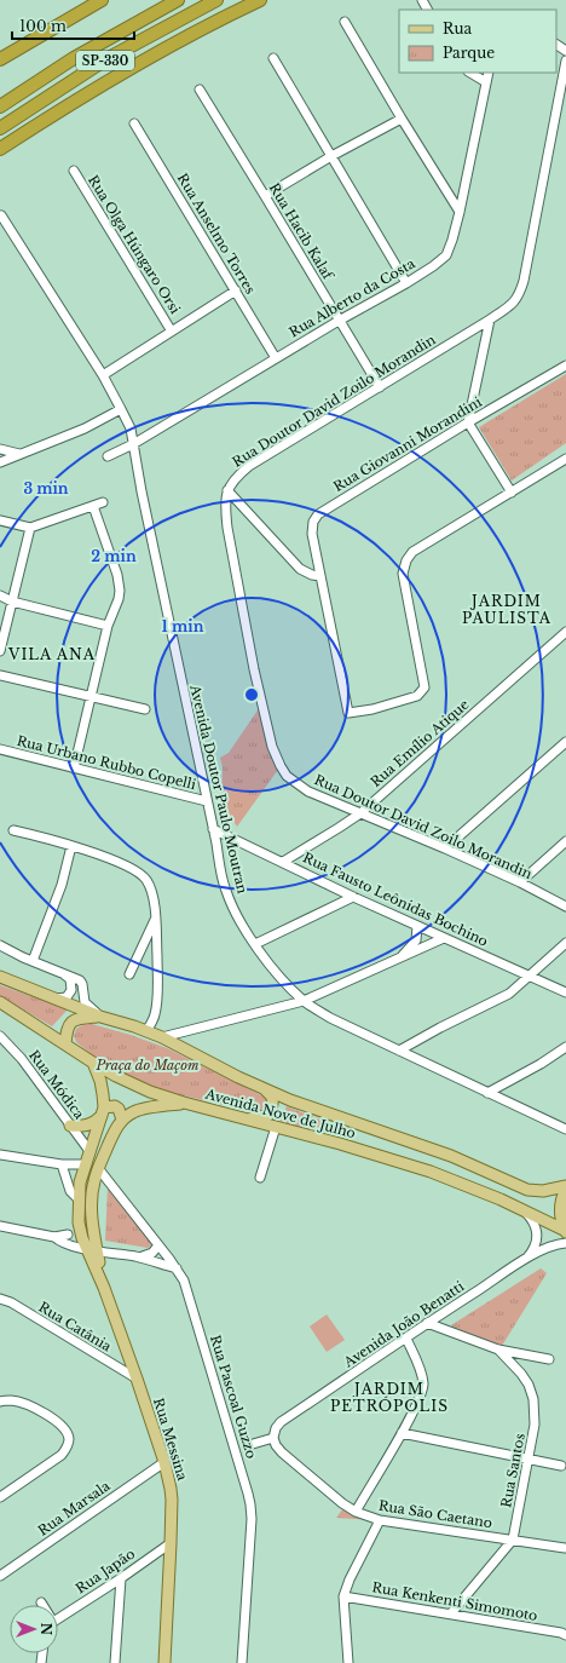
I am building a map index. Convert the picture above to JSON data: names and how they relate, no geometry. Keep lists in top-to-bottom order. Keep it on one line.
{"streets":{"highway":["SP-330"],"main road":["Avenida Nove de Julho","Rua Messina"],"street":["Rua Hacib Kalaf","Rua Anselmo Torres","Rua Olga Húngaro Orsi","Rua Alberto da Costa","Rua Doutor David Zoilo Morandin","Rua Giovanni Morandini","Rua Emílio Atique","Rua Urbano Rubbo Copelli","Avenida Doutor Paulo Moutran","Rua Fausto Leônidas Bochino","Rua Módica","Avenida João Benatti","Rua Catânia","Rua Pascoal Guzzo","Rua Santos","Rua Marsala","Rua São Caetano","Rua Japão","Rua Kenkenti Simomoto"]},"crossings":[["Rua Hacib Kalaf","Rua Alberto da Costa"],["Rua Hacib Kalaf","Rua Doutor David Zoilo Morandin"],["Rua Anselmo Torres","Rua Alberto da Costa"],["Rua Alberto da Costa","Avenida Doutor Paulo Moutran"],["Rua Doutor David Zoilo Morandin","Rua Emílio Atique"],["Rua Emílio Atique","Rua Fausto Leônidas Bochino"],["Rua Urbano Rubbo Copelli","Avenida Doutor Paulo Moutran"],["Avenida Doutor Paulo Moutran","Rua Fausto Leônidas Bochino"],["Rua Módica","Rua Messina"],["Avenida Nove de Julho","Rua Messina"],["Avenida João Benatti","Rua São Caetano"],["Rua Catânia","Rua Messina"],["Rua Pascoal Guzzo","Rua Messina"],["Rua Messina","Rua Marsala"],["Rua Messina","Rua Japão"],["Rua Santos","Rua São Caetano"],["Rua Santos","Rua Kenkenti Simomoto"]],"districts":["JARDIM PAULISTA","VILA ANA","JARDIM PETRÓPOLIS"],"parks":["Praça do Maçom"],"legend":["Rua","Parque"],"scale_bar":"100 m","north":"right","rings":["3 min","2 min","1 min"]}
